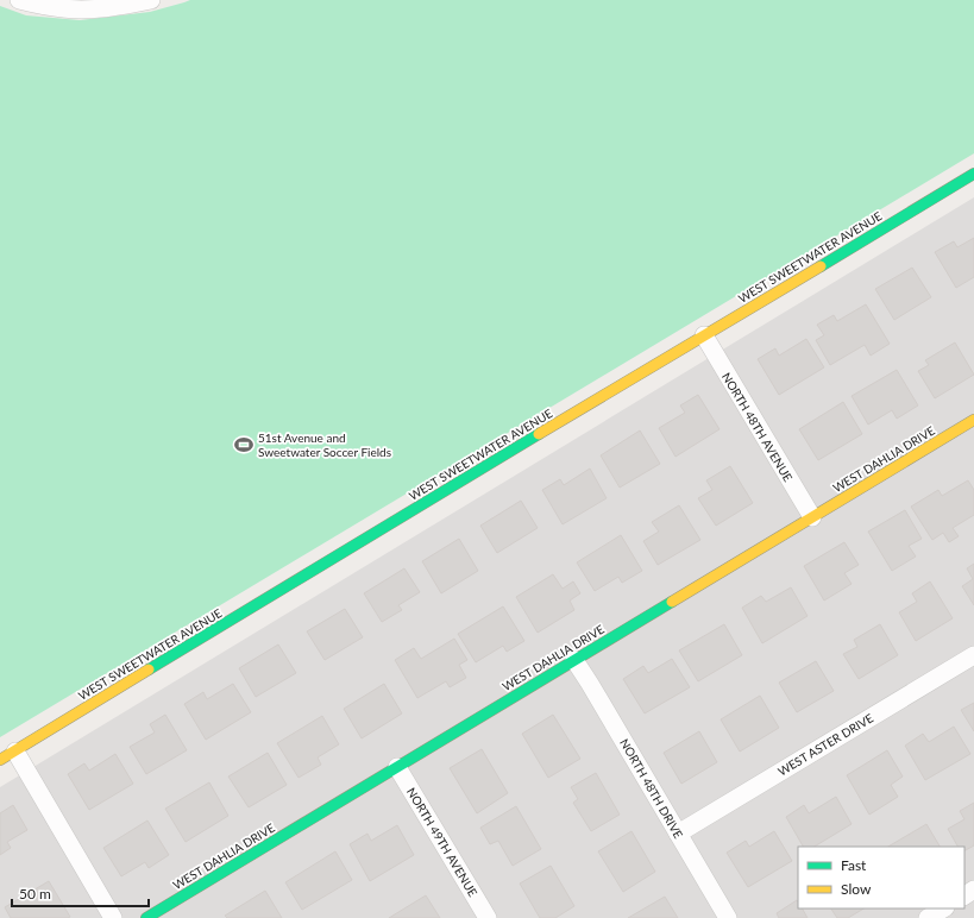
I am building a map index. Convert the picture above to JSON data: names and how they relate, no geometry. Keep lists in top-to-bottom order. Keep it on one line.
{"streets":{"street":["WEST SWEETWATER AVENUE","NORTH 48TH AVENUE","WEST DAHLIA DRIVE","WEST ASTER DRIVE","NORTH 48TH DRIVE","NORTH 49TH AVENUE"]},"crossings":[["WEST SWEETWATER AVENUE","NORTH 48TH AVENUE"],["NORTH 48TH AVENUE","WEST DAHLIA DRIVE"],["WEST DAHLIA DRIVE","NORTH 48TH DRIVE"],["WEST DAHLIA DRIVE","NORTH 49TH AVENUE"],["WEST ASTER DRIVE","NORTH 48TH DRIVE"]],"places":{"sports":["51st Avenue and Sweetwater Soccer Fields"]},"legend":["Fast","Slow"],"scale_bar":"50 m"}
